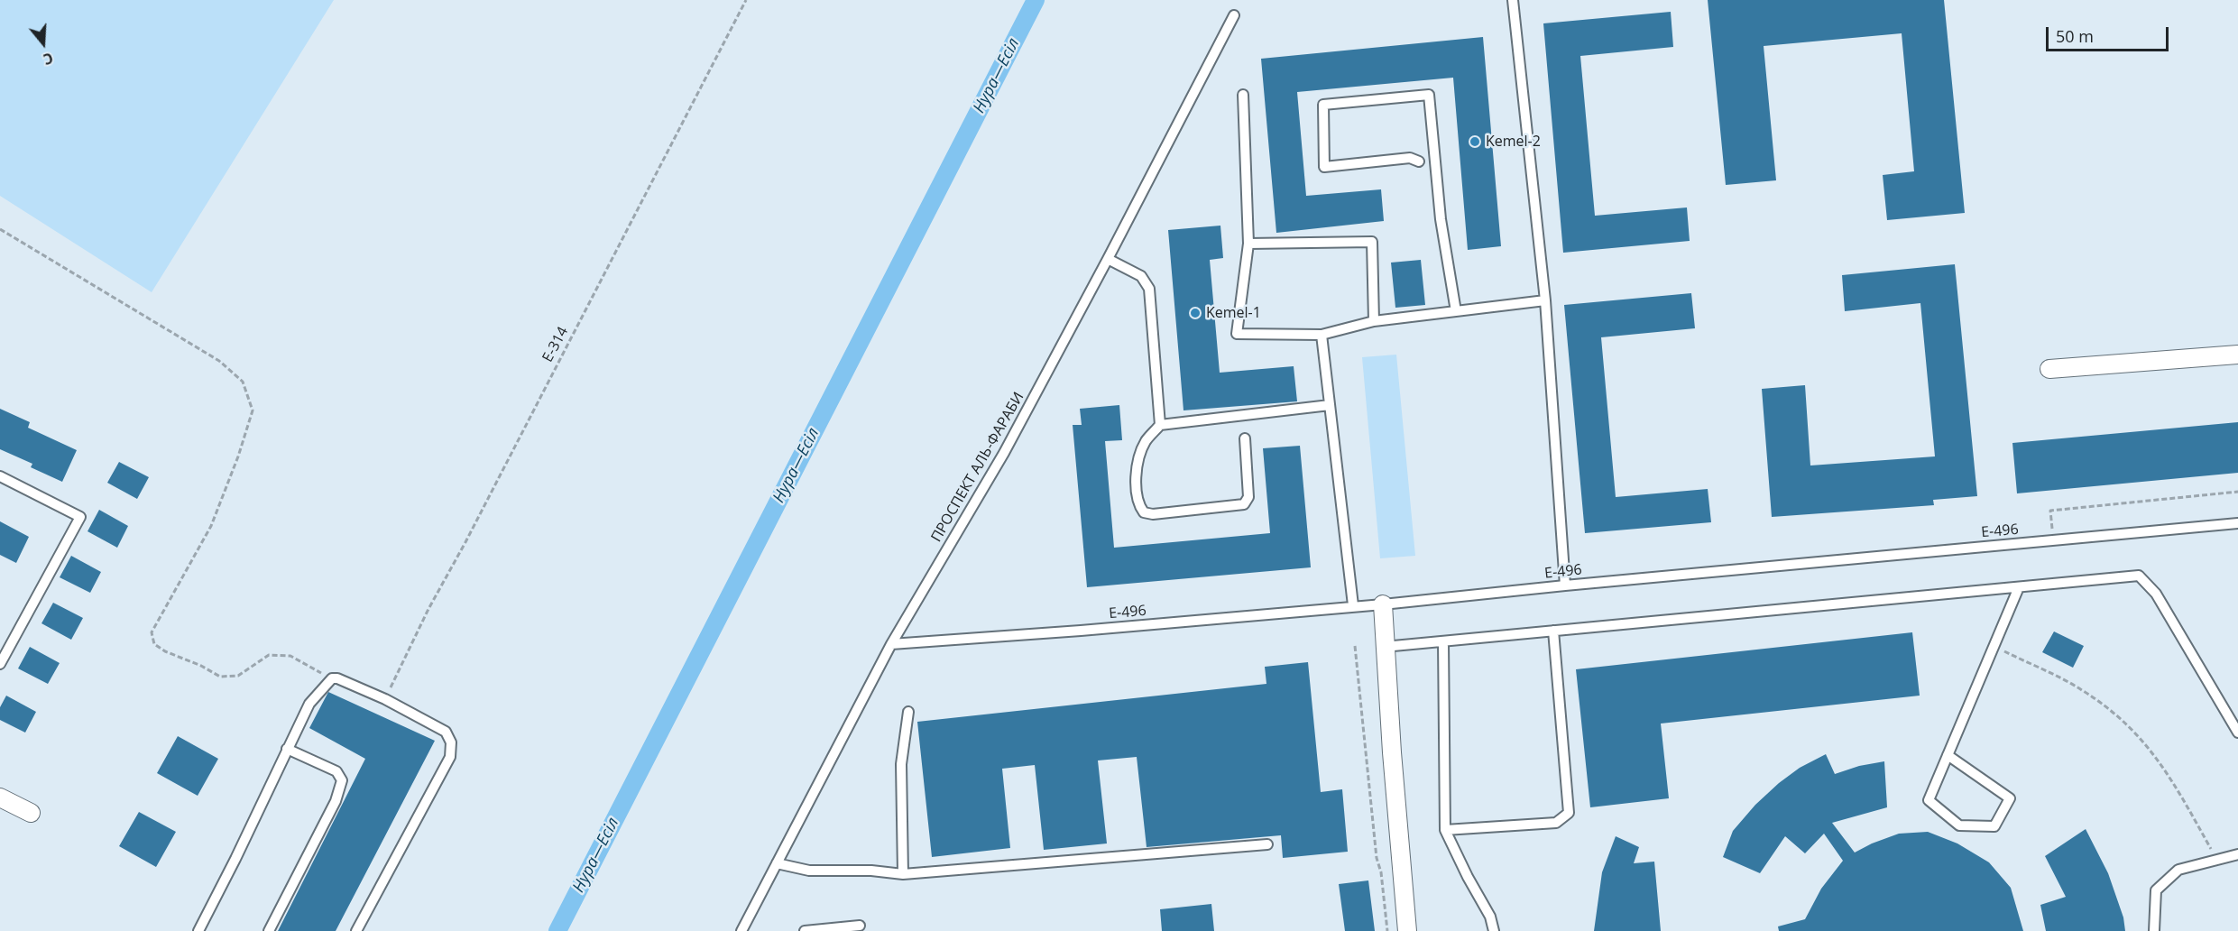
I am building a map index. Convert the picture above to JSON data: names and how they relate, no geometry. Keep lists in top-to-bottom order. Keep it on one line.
{"streets":{"lane":["ПРОСПЕКТ АЛЬ-ФАРАБИ","E-496"],"path":["E-314"]},"crossings":[["ПРОСПЕКТ АЛЬ-ФАРАБИ","E-496"]],"water":["Нура—Есіл"],"places":["Kemel-2","Kemel-1"],"scale_bar":"50 m","north":"bottom"}
